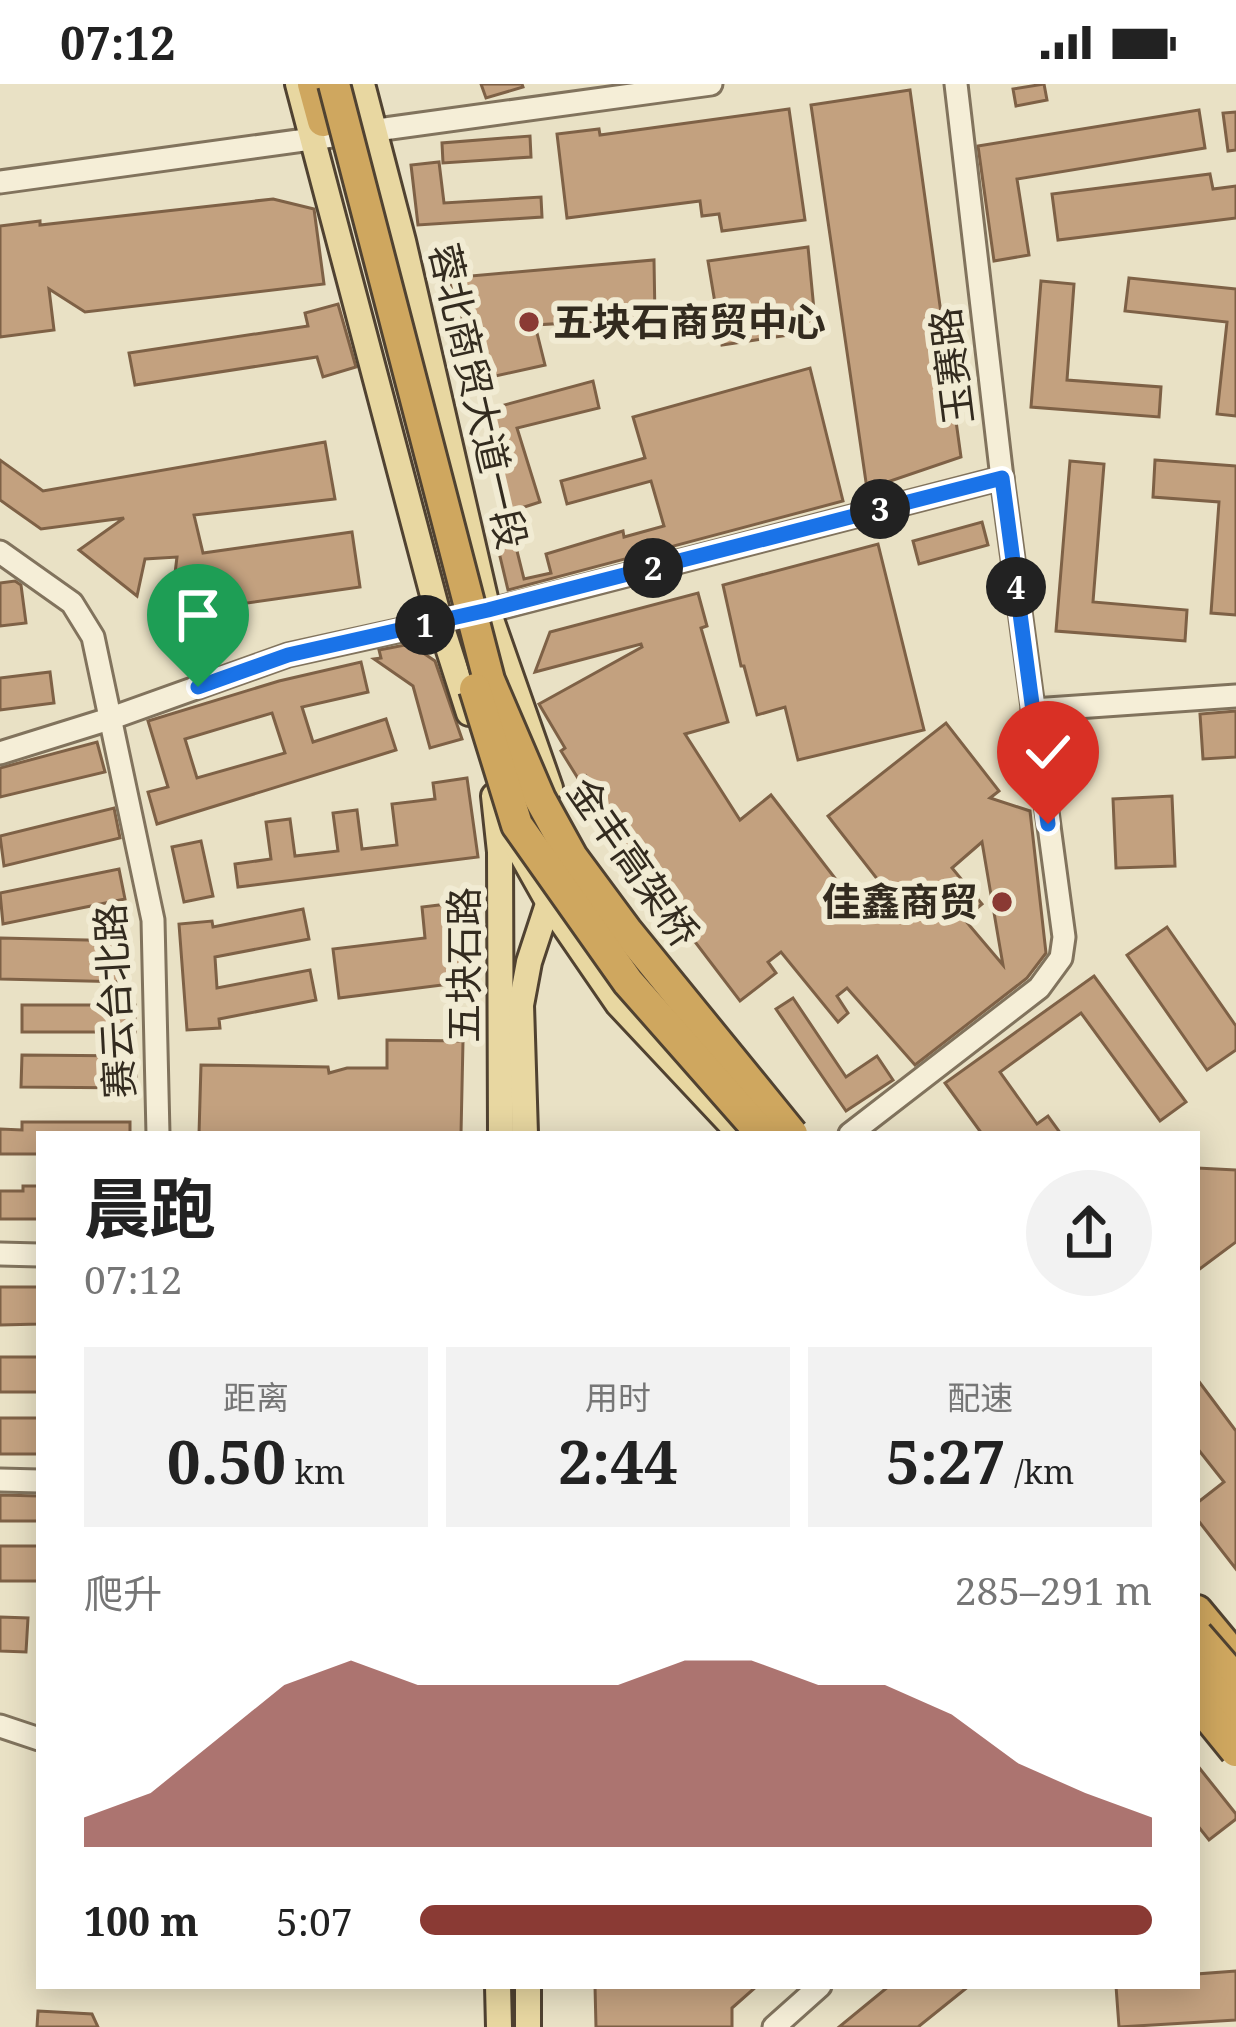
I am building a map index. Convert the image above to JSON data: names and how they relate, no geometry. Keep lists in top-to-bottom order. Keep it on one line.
{"streets":{"highway":["蓉北商贸大道一段","金丰高架桥"],"main road":["五块石路"],"street":["玉赛路","赛云台北路"]},"crossings":[["蓉北商贸大道一段","金丰高架桥"],["蓉北商贸大道一段","五块石路"]],"places":["五块石商贸中心","佳鑫商贸"],"page":{"status":"07:12","pins":["3","2","4","1"],"heading":["晨跑","07:12"],"stats":[["距离","0.50 km"],["用时","2:44"],["配速","5:27 /km"]],"chart":["爬升","285–291 m"],"list":[{"name":"100 m","note":"5:07"}]}}
